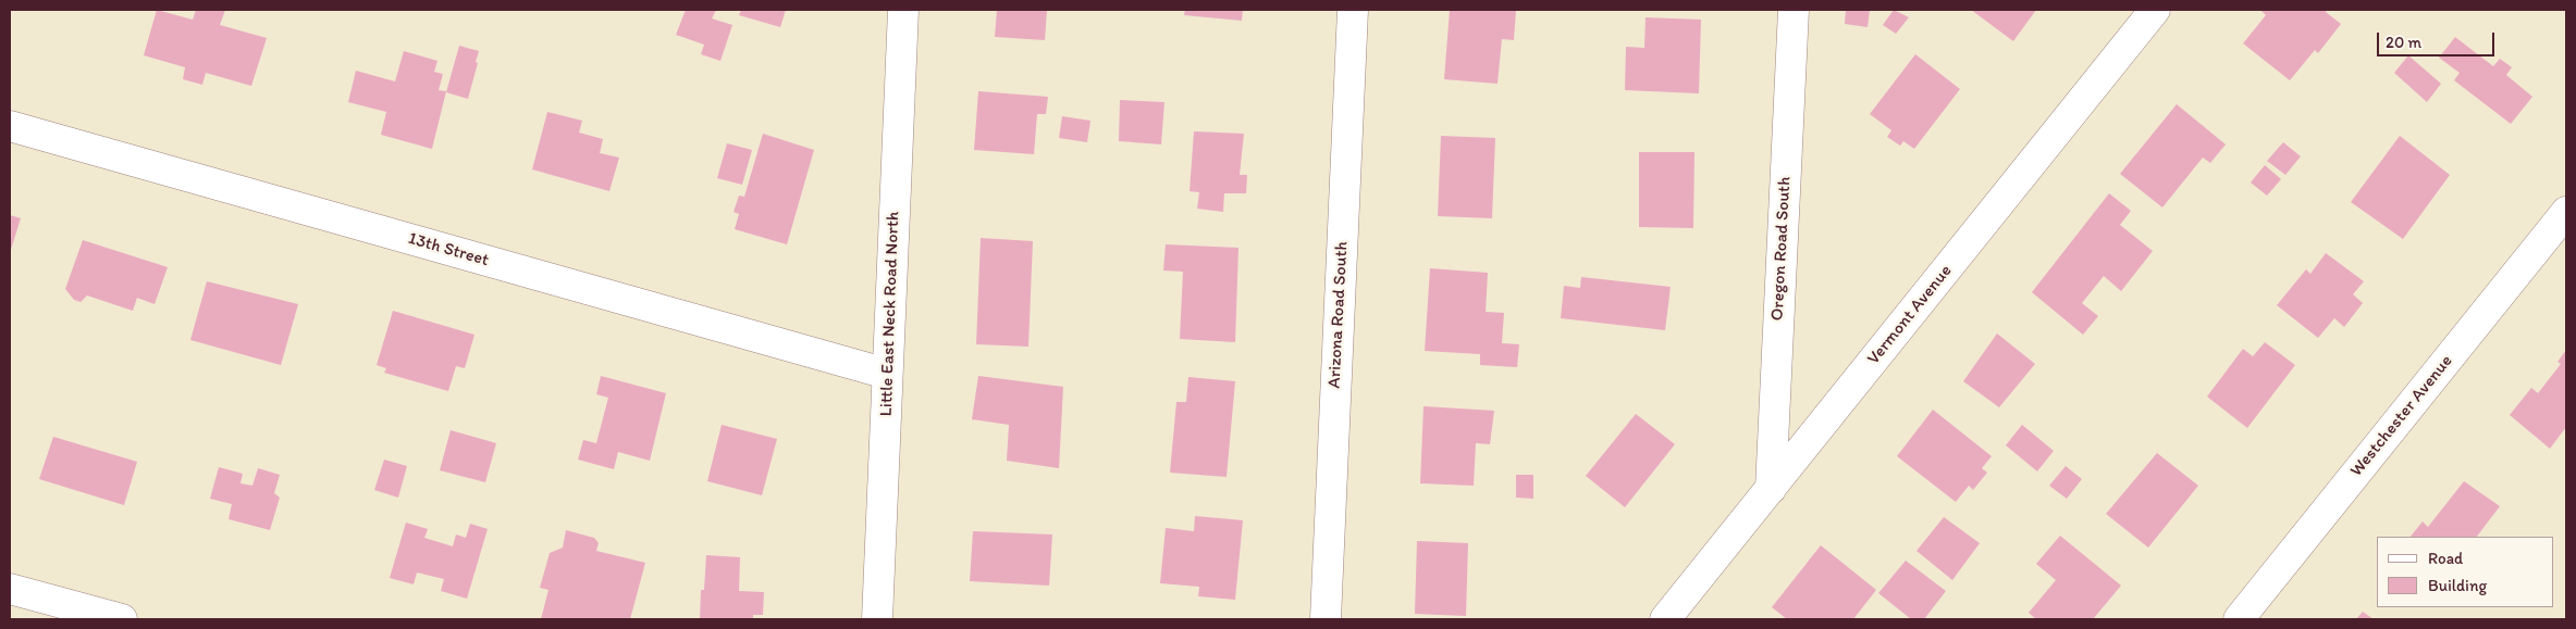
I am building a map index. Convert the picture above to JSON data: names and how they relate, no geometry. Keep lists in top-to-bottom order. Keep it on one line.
{"streets":{"street":["Oregon Road South","13th Street","Little East Neck Road North","Arizona Road South","Vermont Avenue","Westchester Avenue"]},"crossings":[["Oregon Road South","Vermont Avenue"],["13th Street","Little East Neck Road North"]],"legend":["Road","Building"],"scale_bar":"20 m"}
